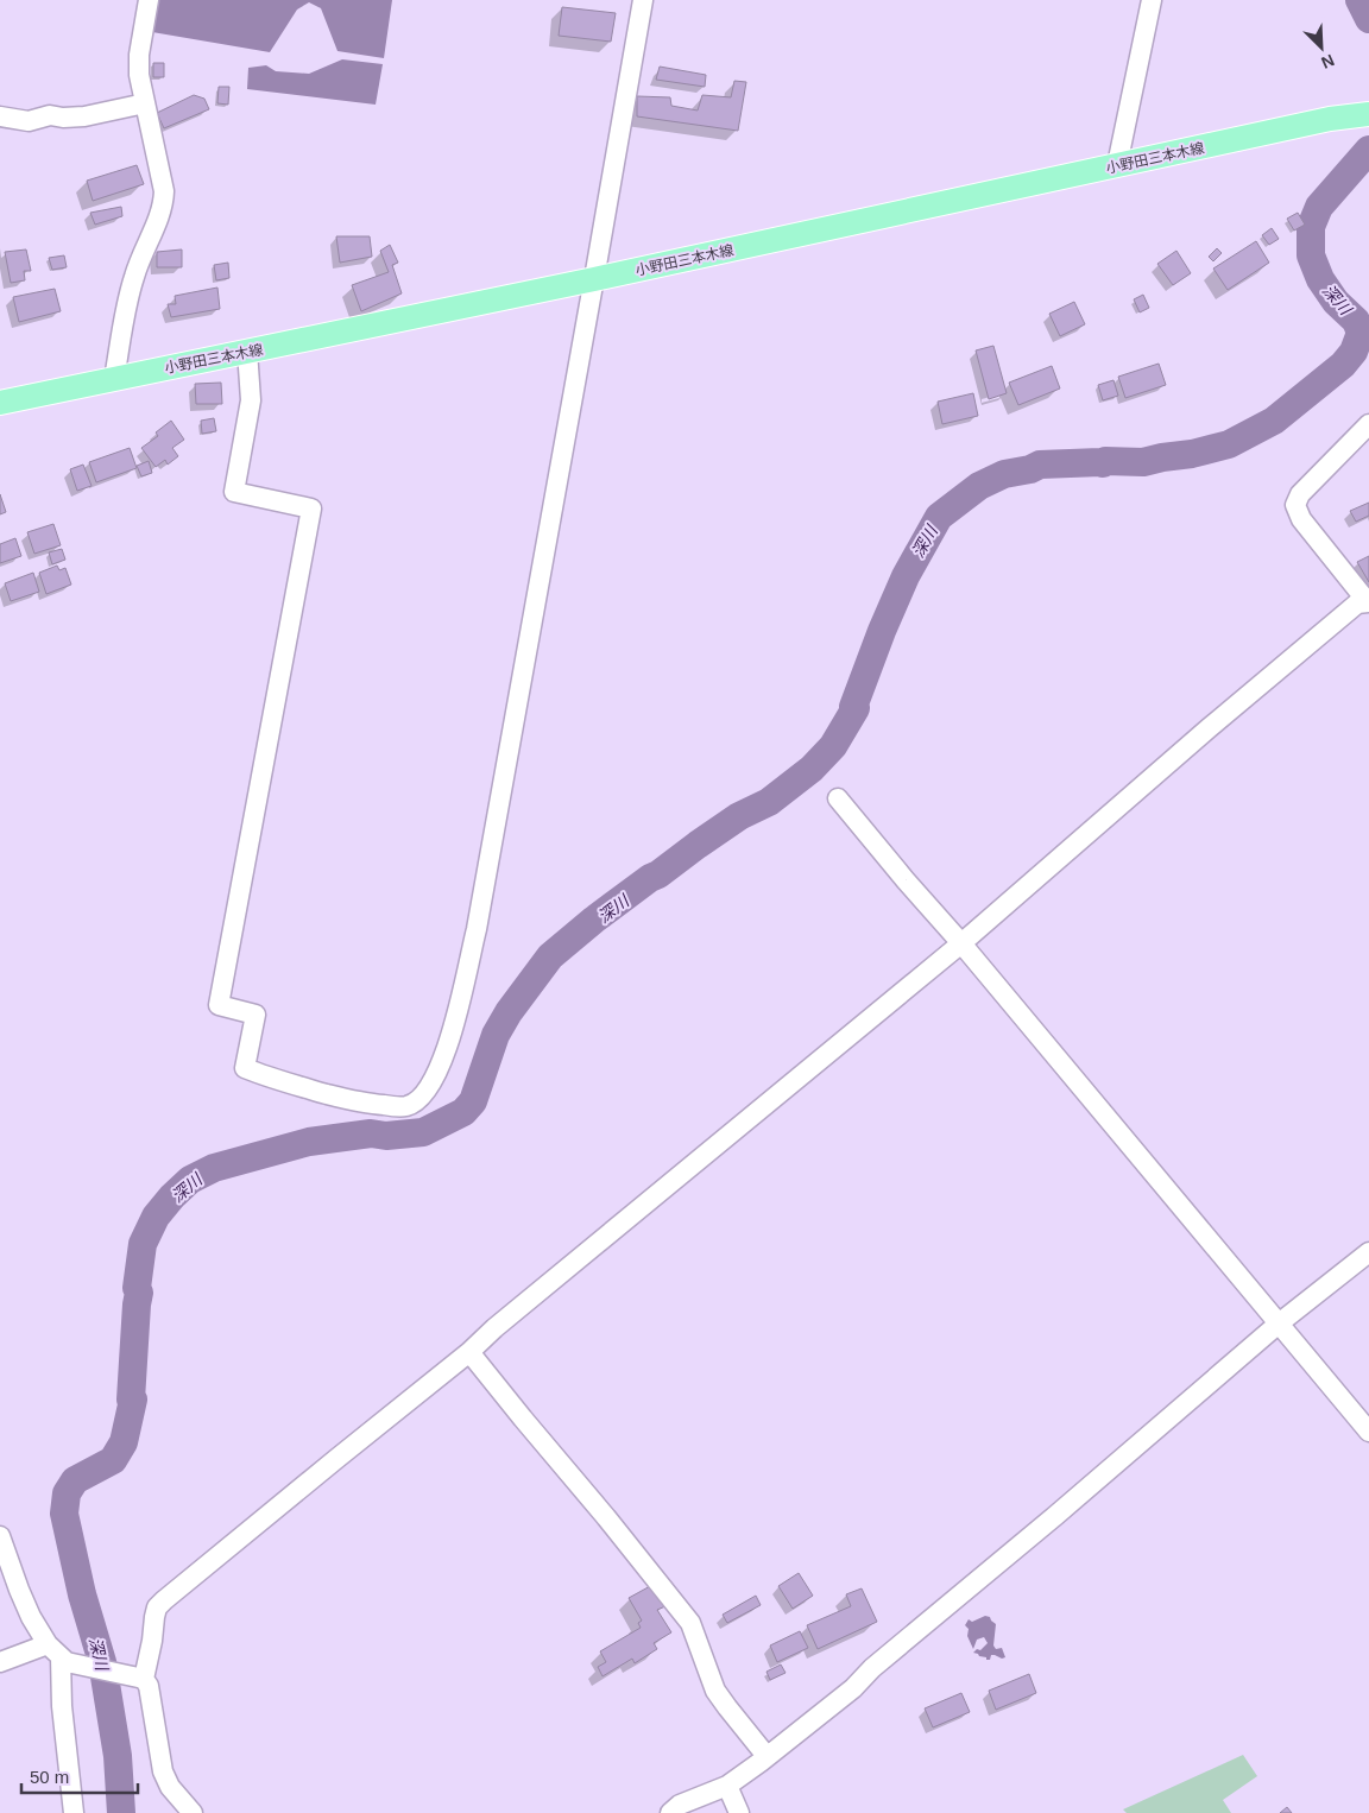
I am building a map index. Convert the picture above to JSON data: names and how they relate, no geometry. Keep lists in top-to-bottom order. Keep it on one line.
{"streets":{"main road":["小野田三本木線"]},"water":["深川"],"scale_bar":"50 m","north":"bottom right"}
